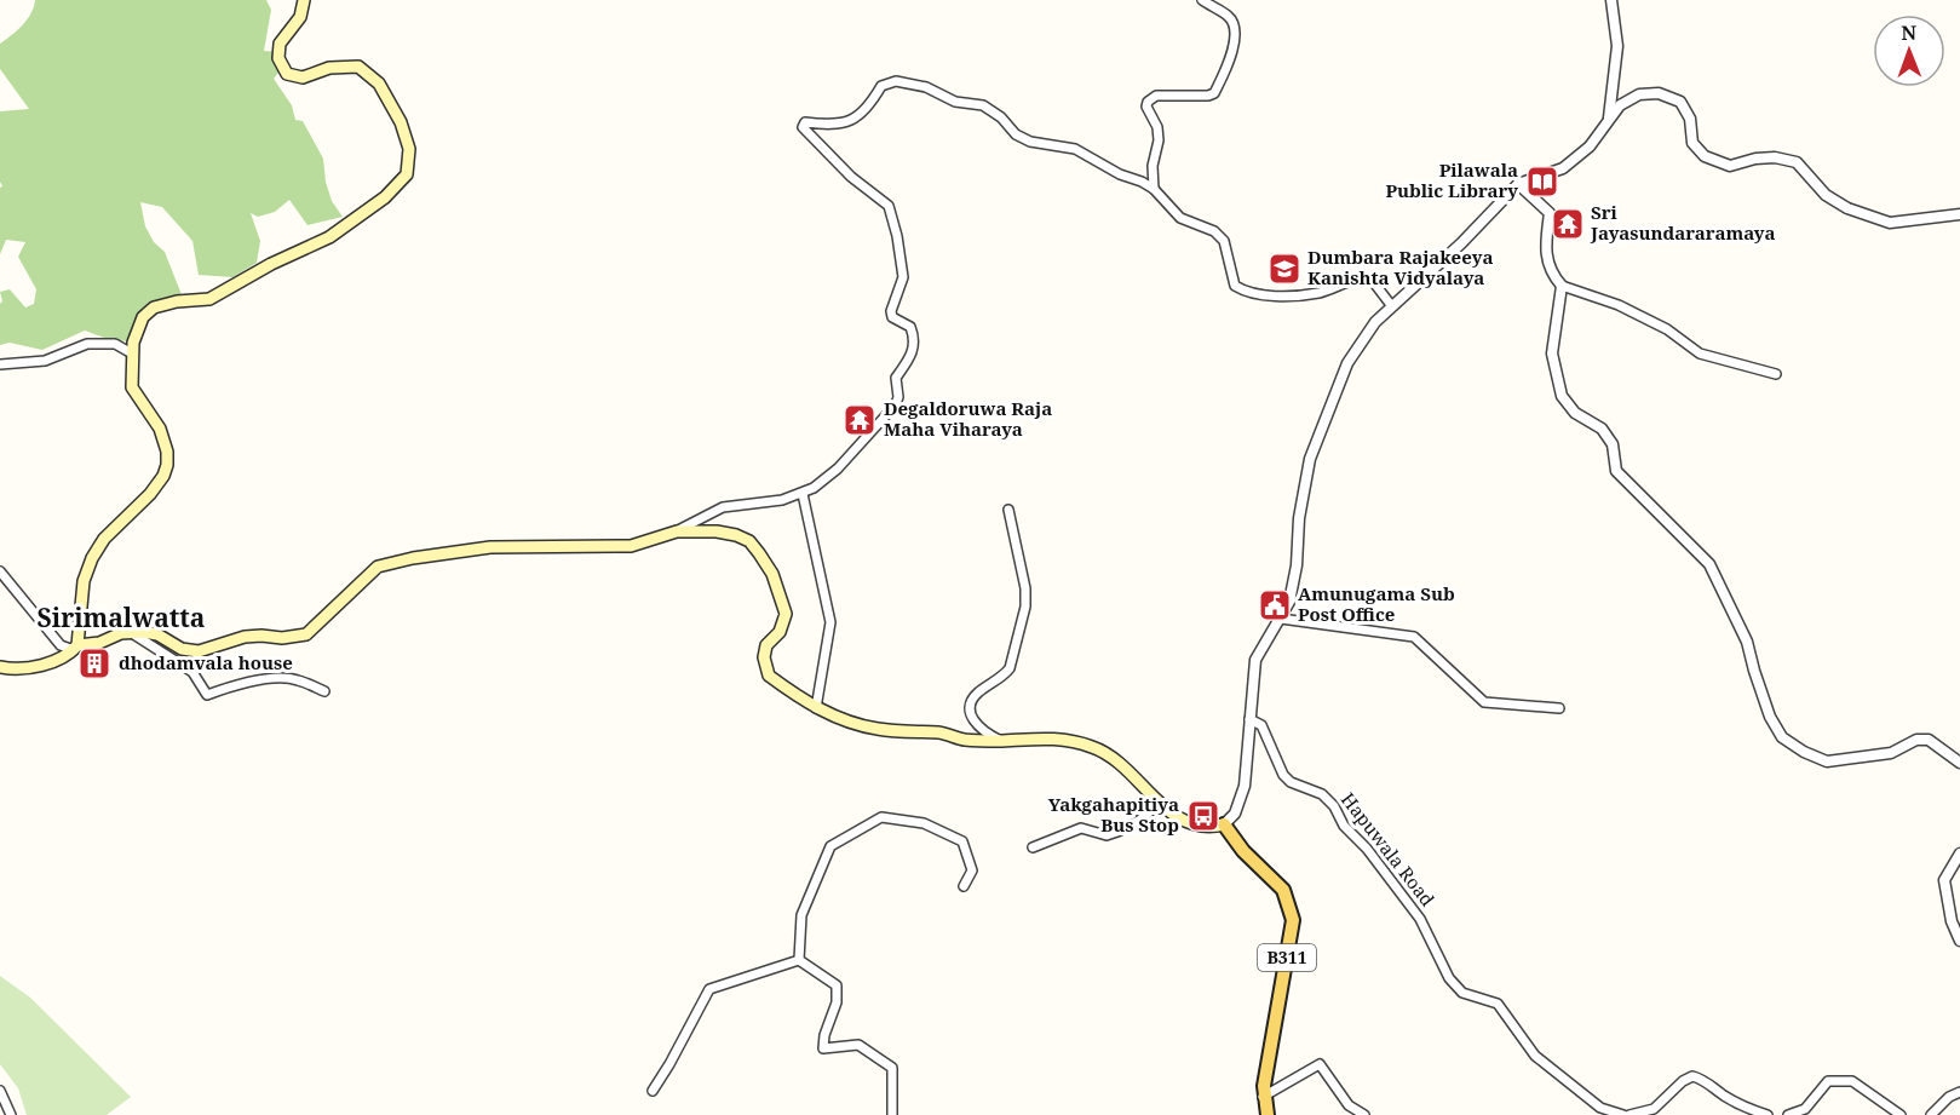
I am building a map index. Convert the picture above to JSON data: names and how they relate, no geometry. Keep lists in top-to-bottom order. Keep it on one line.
{"streets":{"main road":["B311"],"street":["Hapuwala Road"]},"districts":["Sirimalwatta"],"places":{"library":["Pilawala Public Library"],"temple":["Sri Jayasundararamaya","Degaldoruwa Raja Maha Viharaya"],"school or university":["Dumbara Rajakeeya Kanishta Vidyalaya"],"public building":["Amunugama Sub Post Office"],"building":["dhodamvala house"],"bus stop":["Yakgahapitiya Bus Stop"]},"north":"top"}
